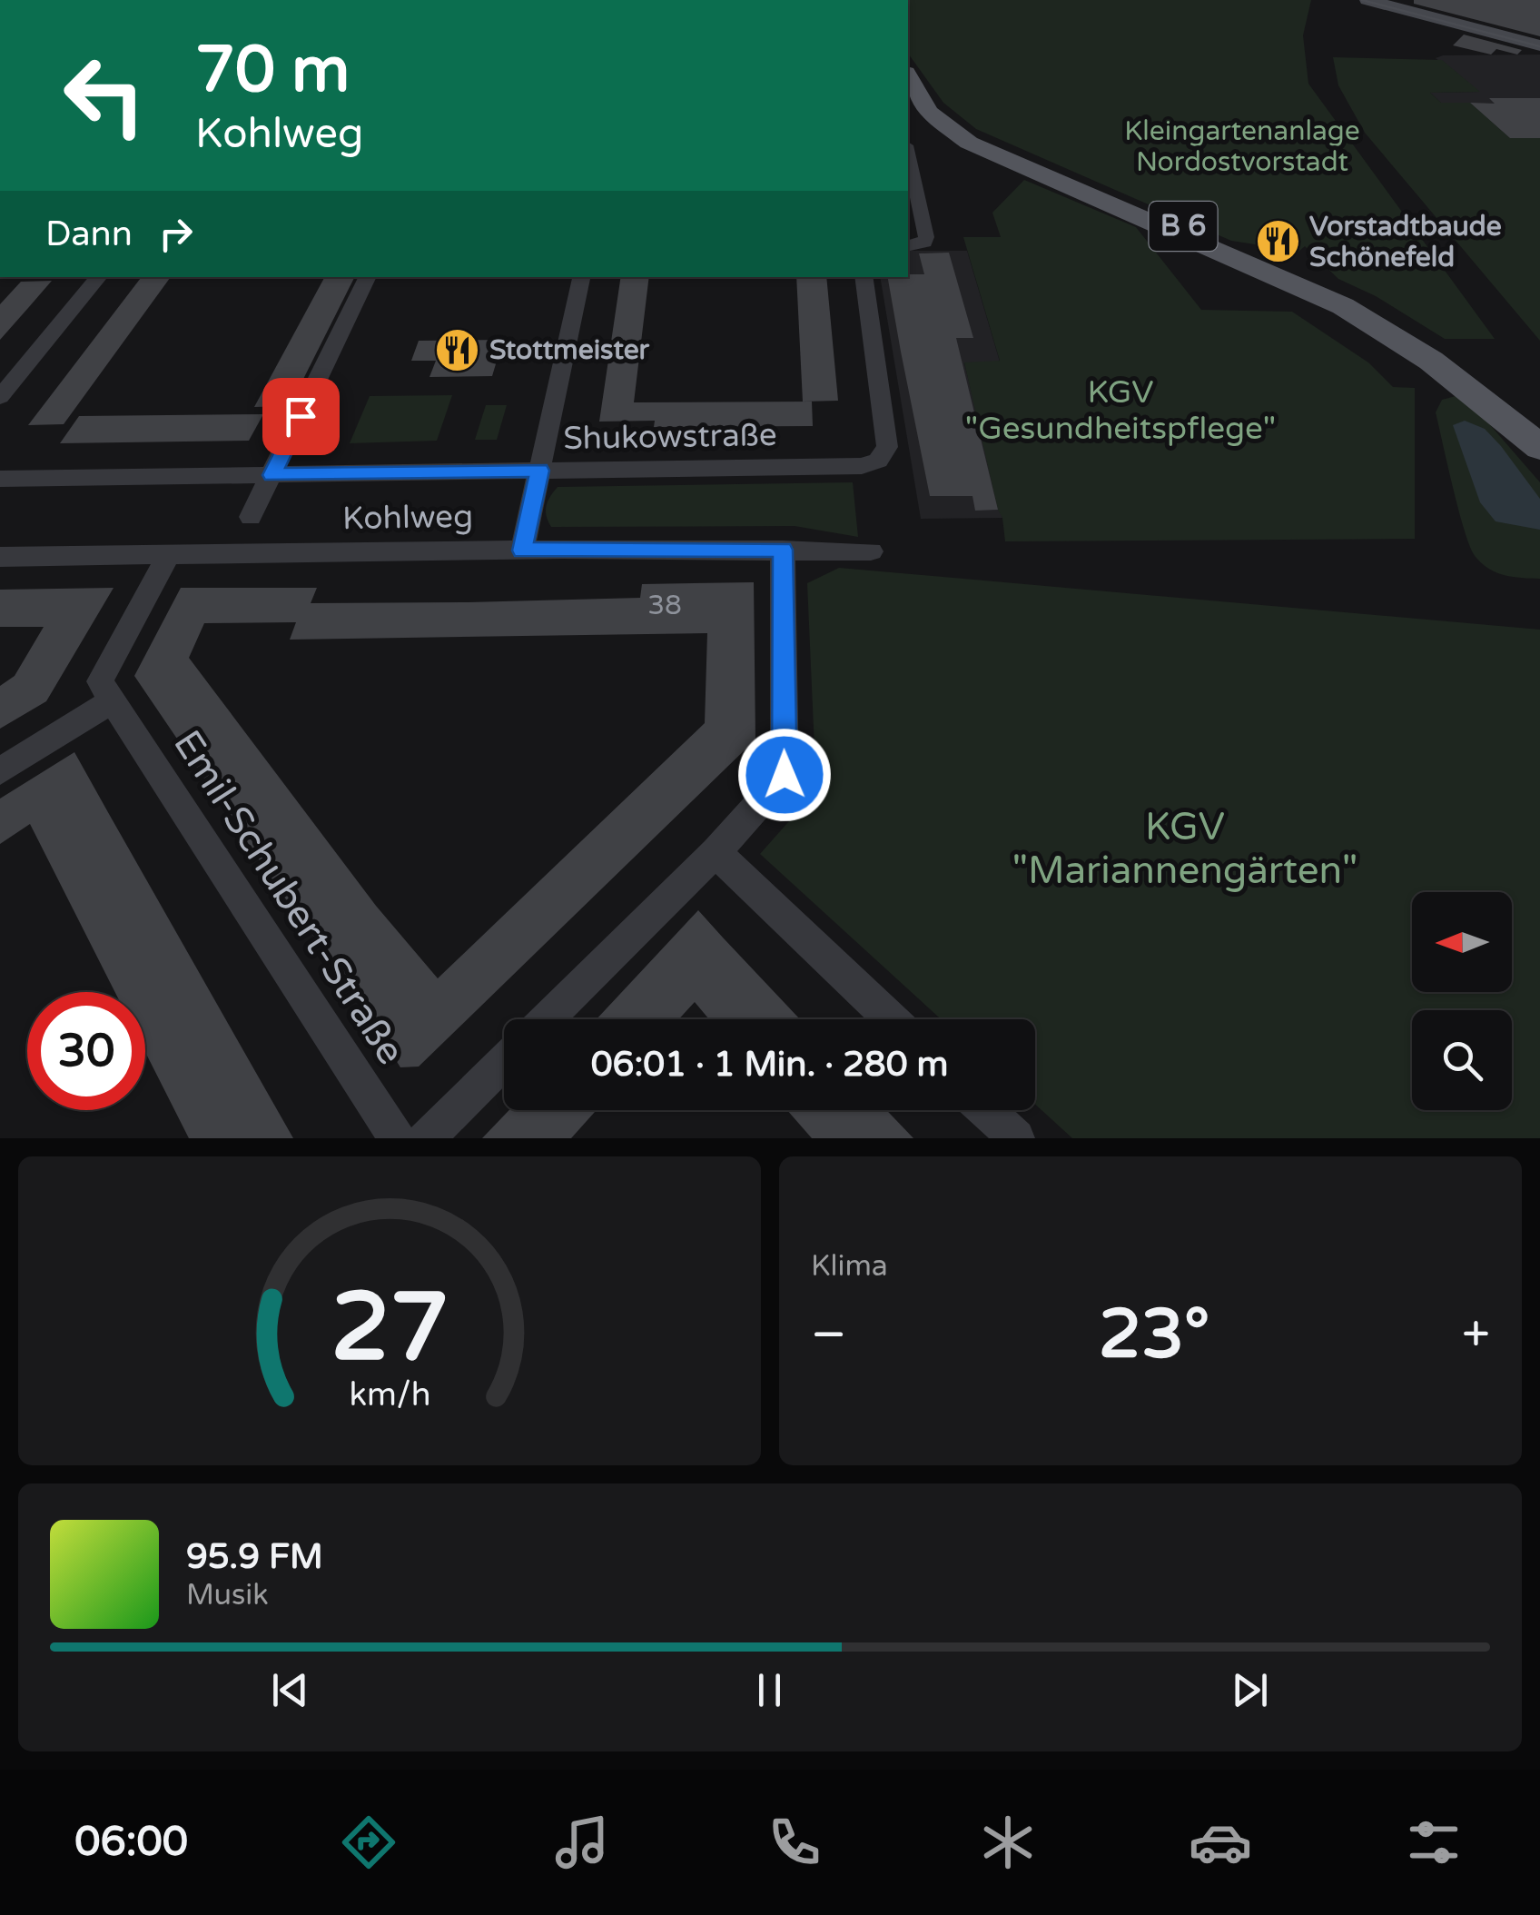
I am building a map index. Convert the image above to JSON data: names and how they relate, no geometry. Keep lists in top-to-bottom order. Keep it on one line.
{"streets":{"main road":["B 6"],"street":["Shukowstraße","Kohlweg","Emil-Schubert-Straße"]},"parks":["Kleingartenanlage Nordostvorstadt","KGV \"Gesundheitspflege\"","KGV \"Mariannengärten\""],"places":{"restaurant":["Vorstadtbaude Schönefeld","Stottmeister"]},"house_numbers":["38"],"north":"left","page":{"turn":["70 m","Kohlweg"],"then":"Dann","limit":"30","trip":"06:01 · 1 Min. · 280 m","tile":"Klima","heat":["−","23°","+"],"song":["95.9 FM","Musik"],"tabs":"06:00","gauge":["27","km/h"]}}
